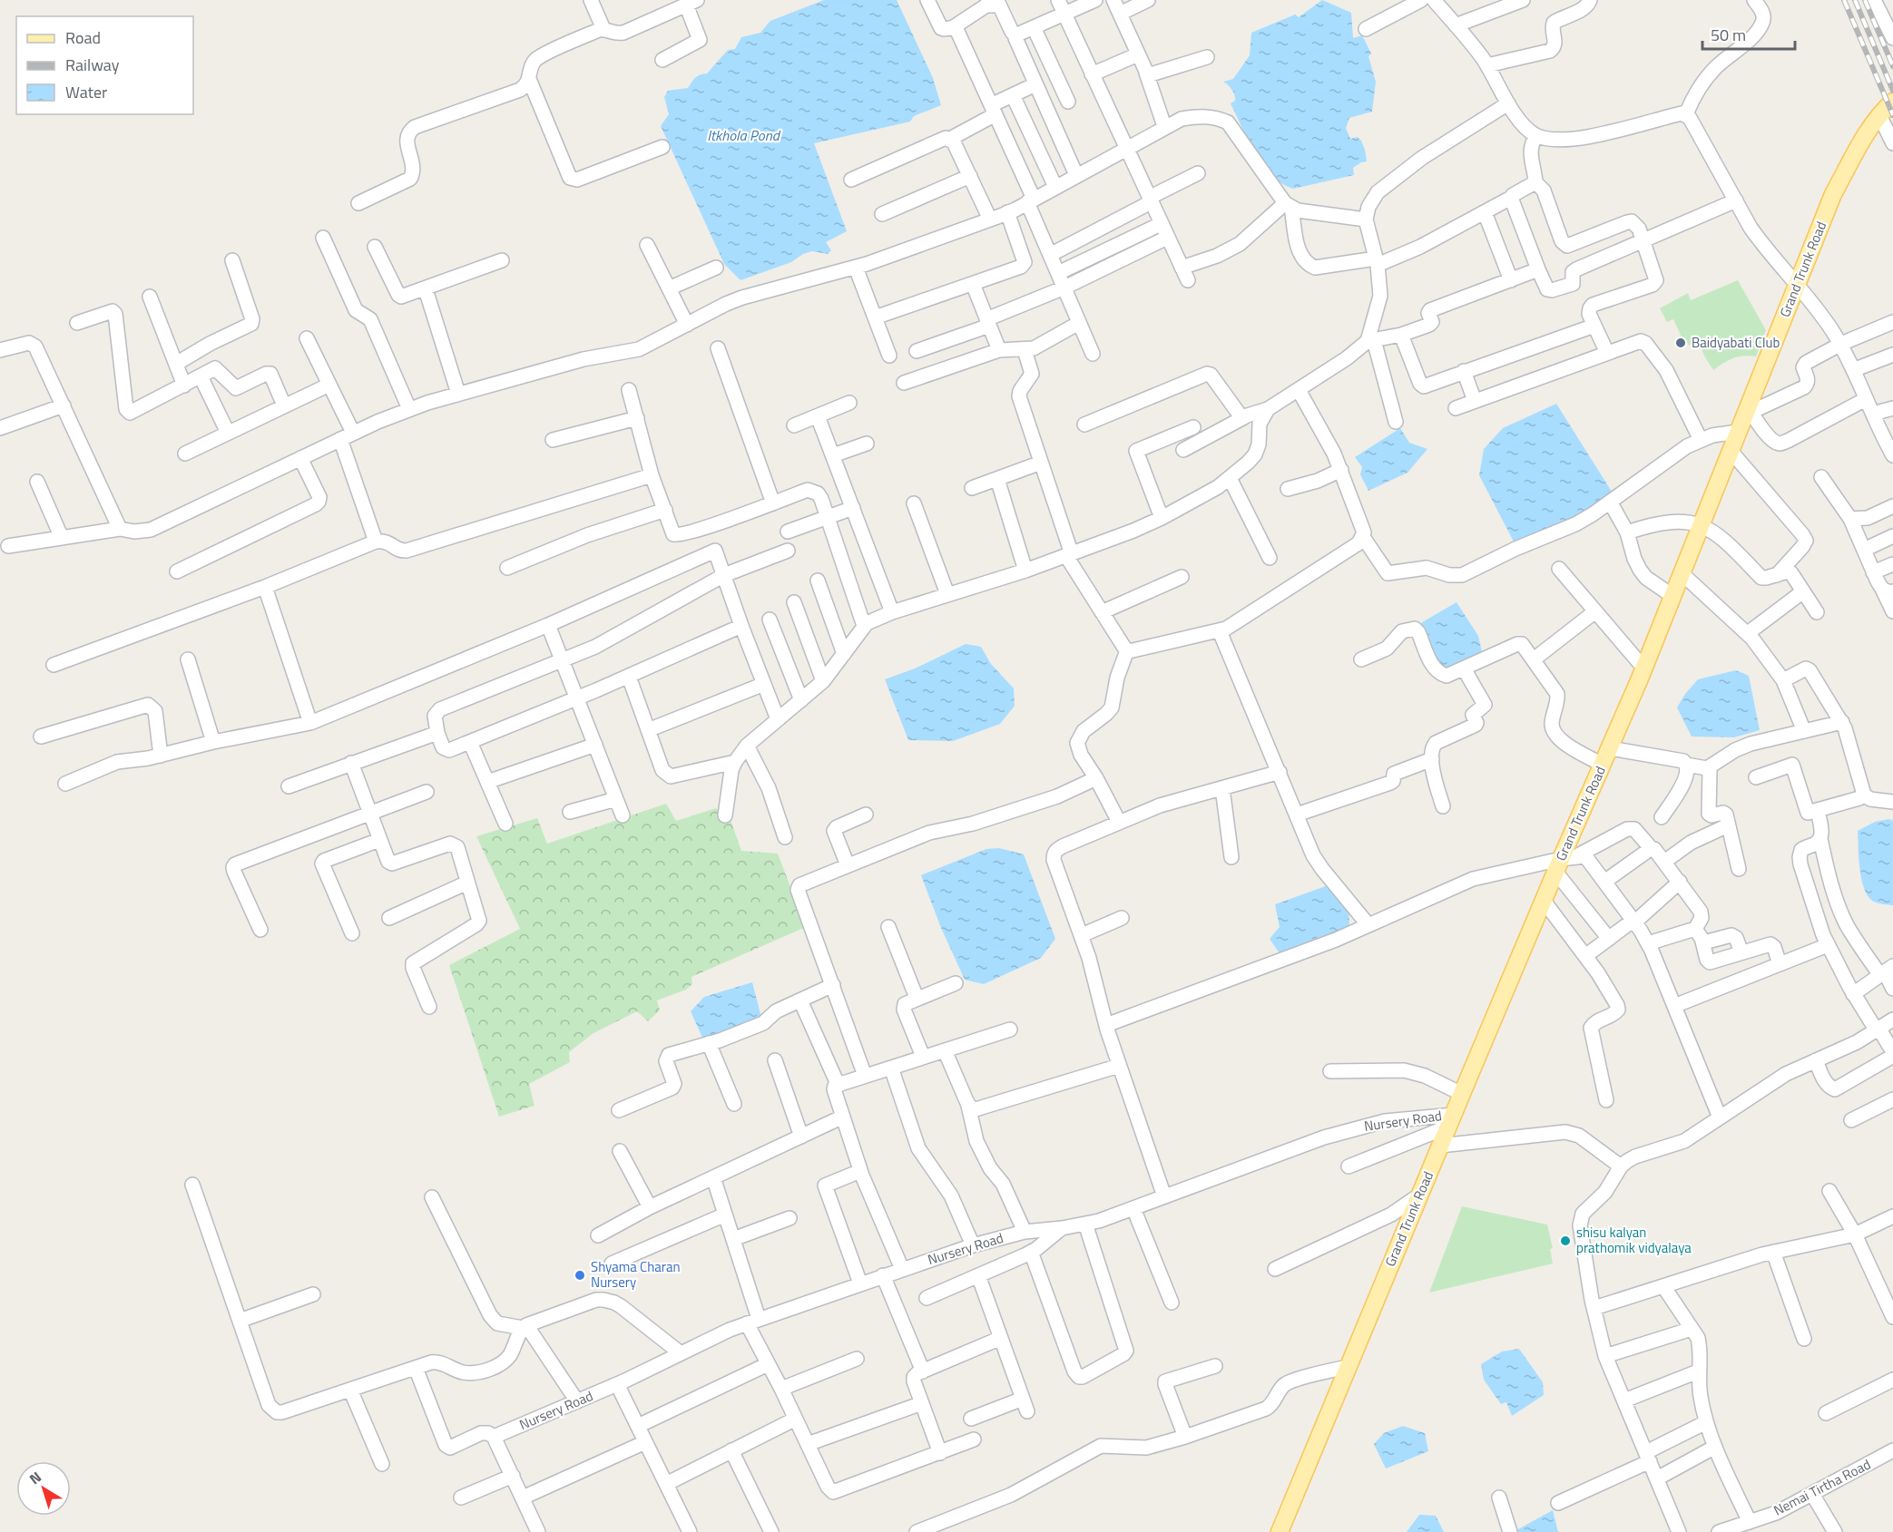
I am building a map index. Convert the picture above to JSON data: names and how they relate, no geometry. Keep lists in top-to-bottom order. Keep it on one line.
{"streets":{"main road":["Grand Trunk Road"],"street":["Nursery Road","Nemai Tirtha Road"]},"crossings":[["Grand Trunk Road","Nursery Road"]],"water":["Itkhola Pond"],"places":["Baidyabati Club","shisu kalyan prathomik vidyalaya","Shyama Charan Nursery"],"legend":["Road","Railway","Water"],"scale_bar":"50 m","north":"top left"}
